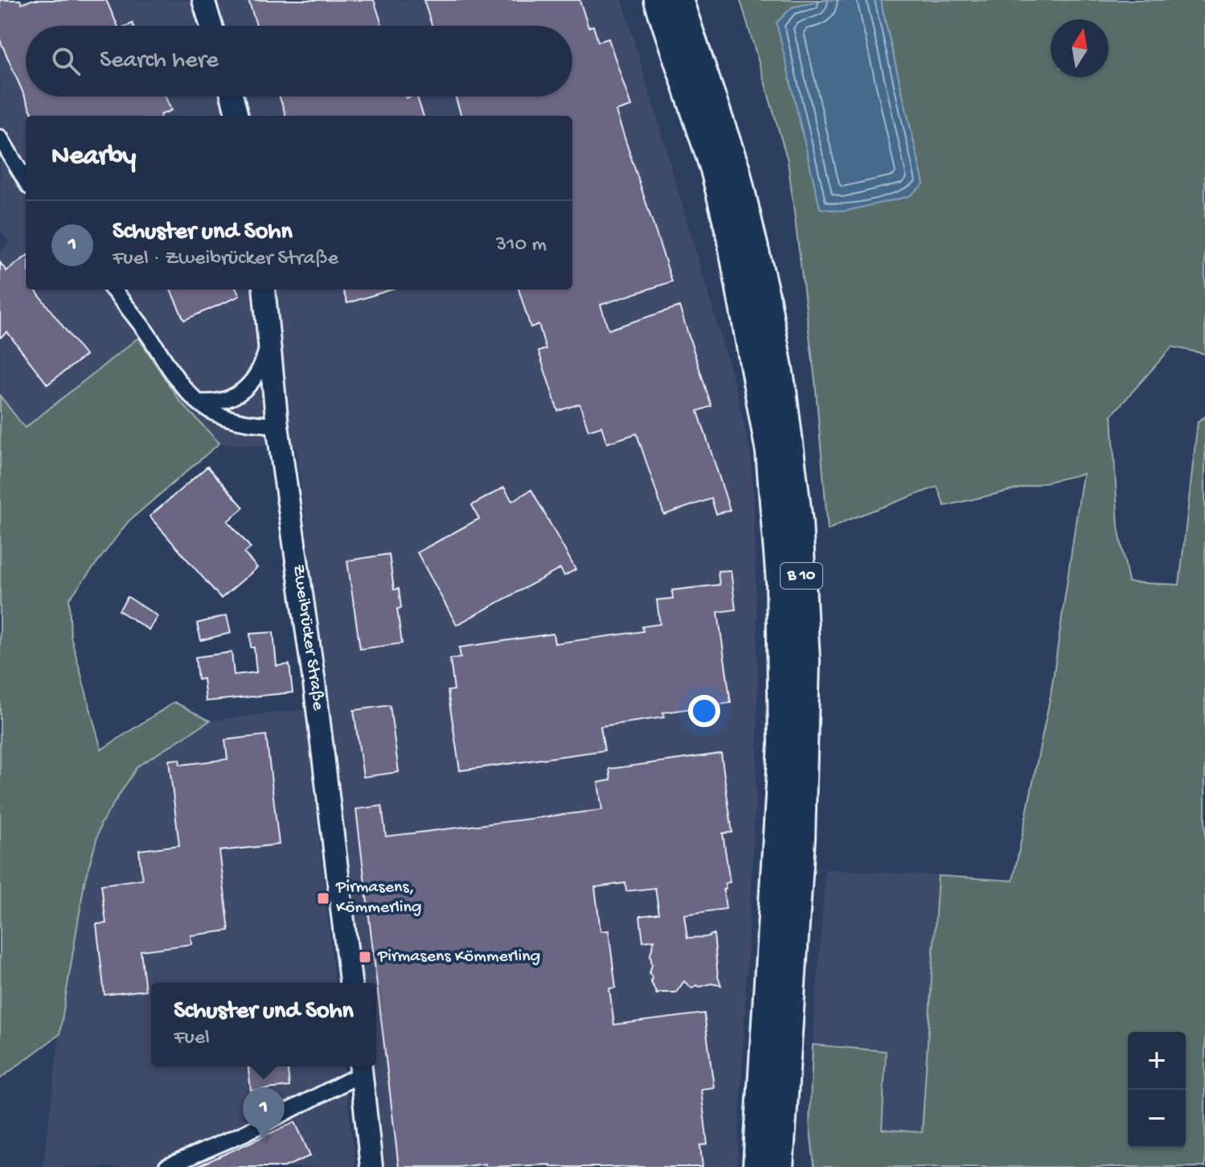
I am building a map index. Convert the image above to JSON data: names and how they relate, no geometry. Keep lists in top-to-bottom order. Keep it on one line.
{"streets":{"highway":["B 10"],"street":["Zweibrücker Straße"]},"places":{"transit":["Pirmasens, Kömmerling","Pirmasens Kömmerling"]},"north":"top","page":{"search":"Search here","heading":"Nearby","list":[{"mark":"1","name":"Schuster und Sohn","note":"Fuel · Zweibrücker Straße","value":"310 m"}],"popup":["Schuster und Sohn","Fuel"],"map_buttons":["+","−"],"pins":"1"}}
